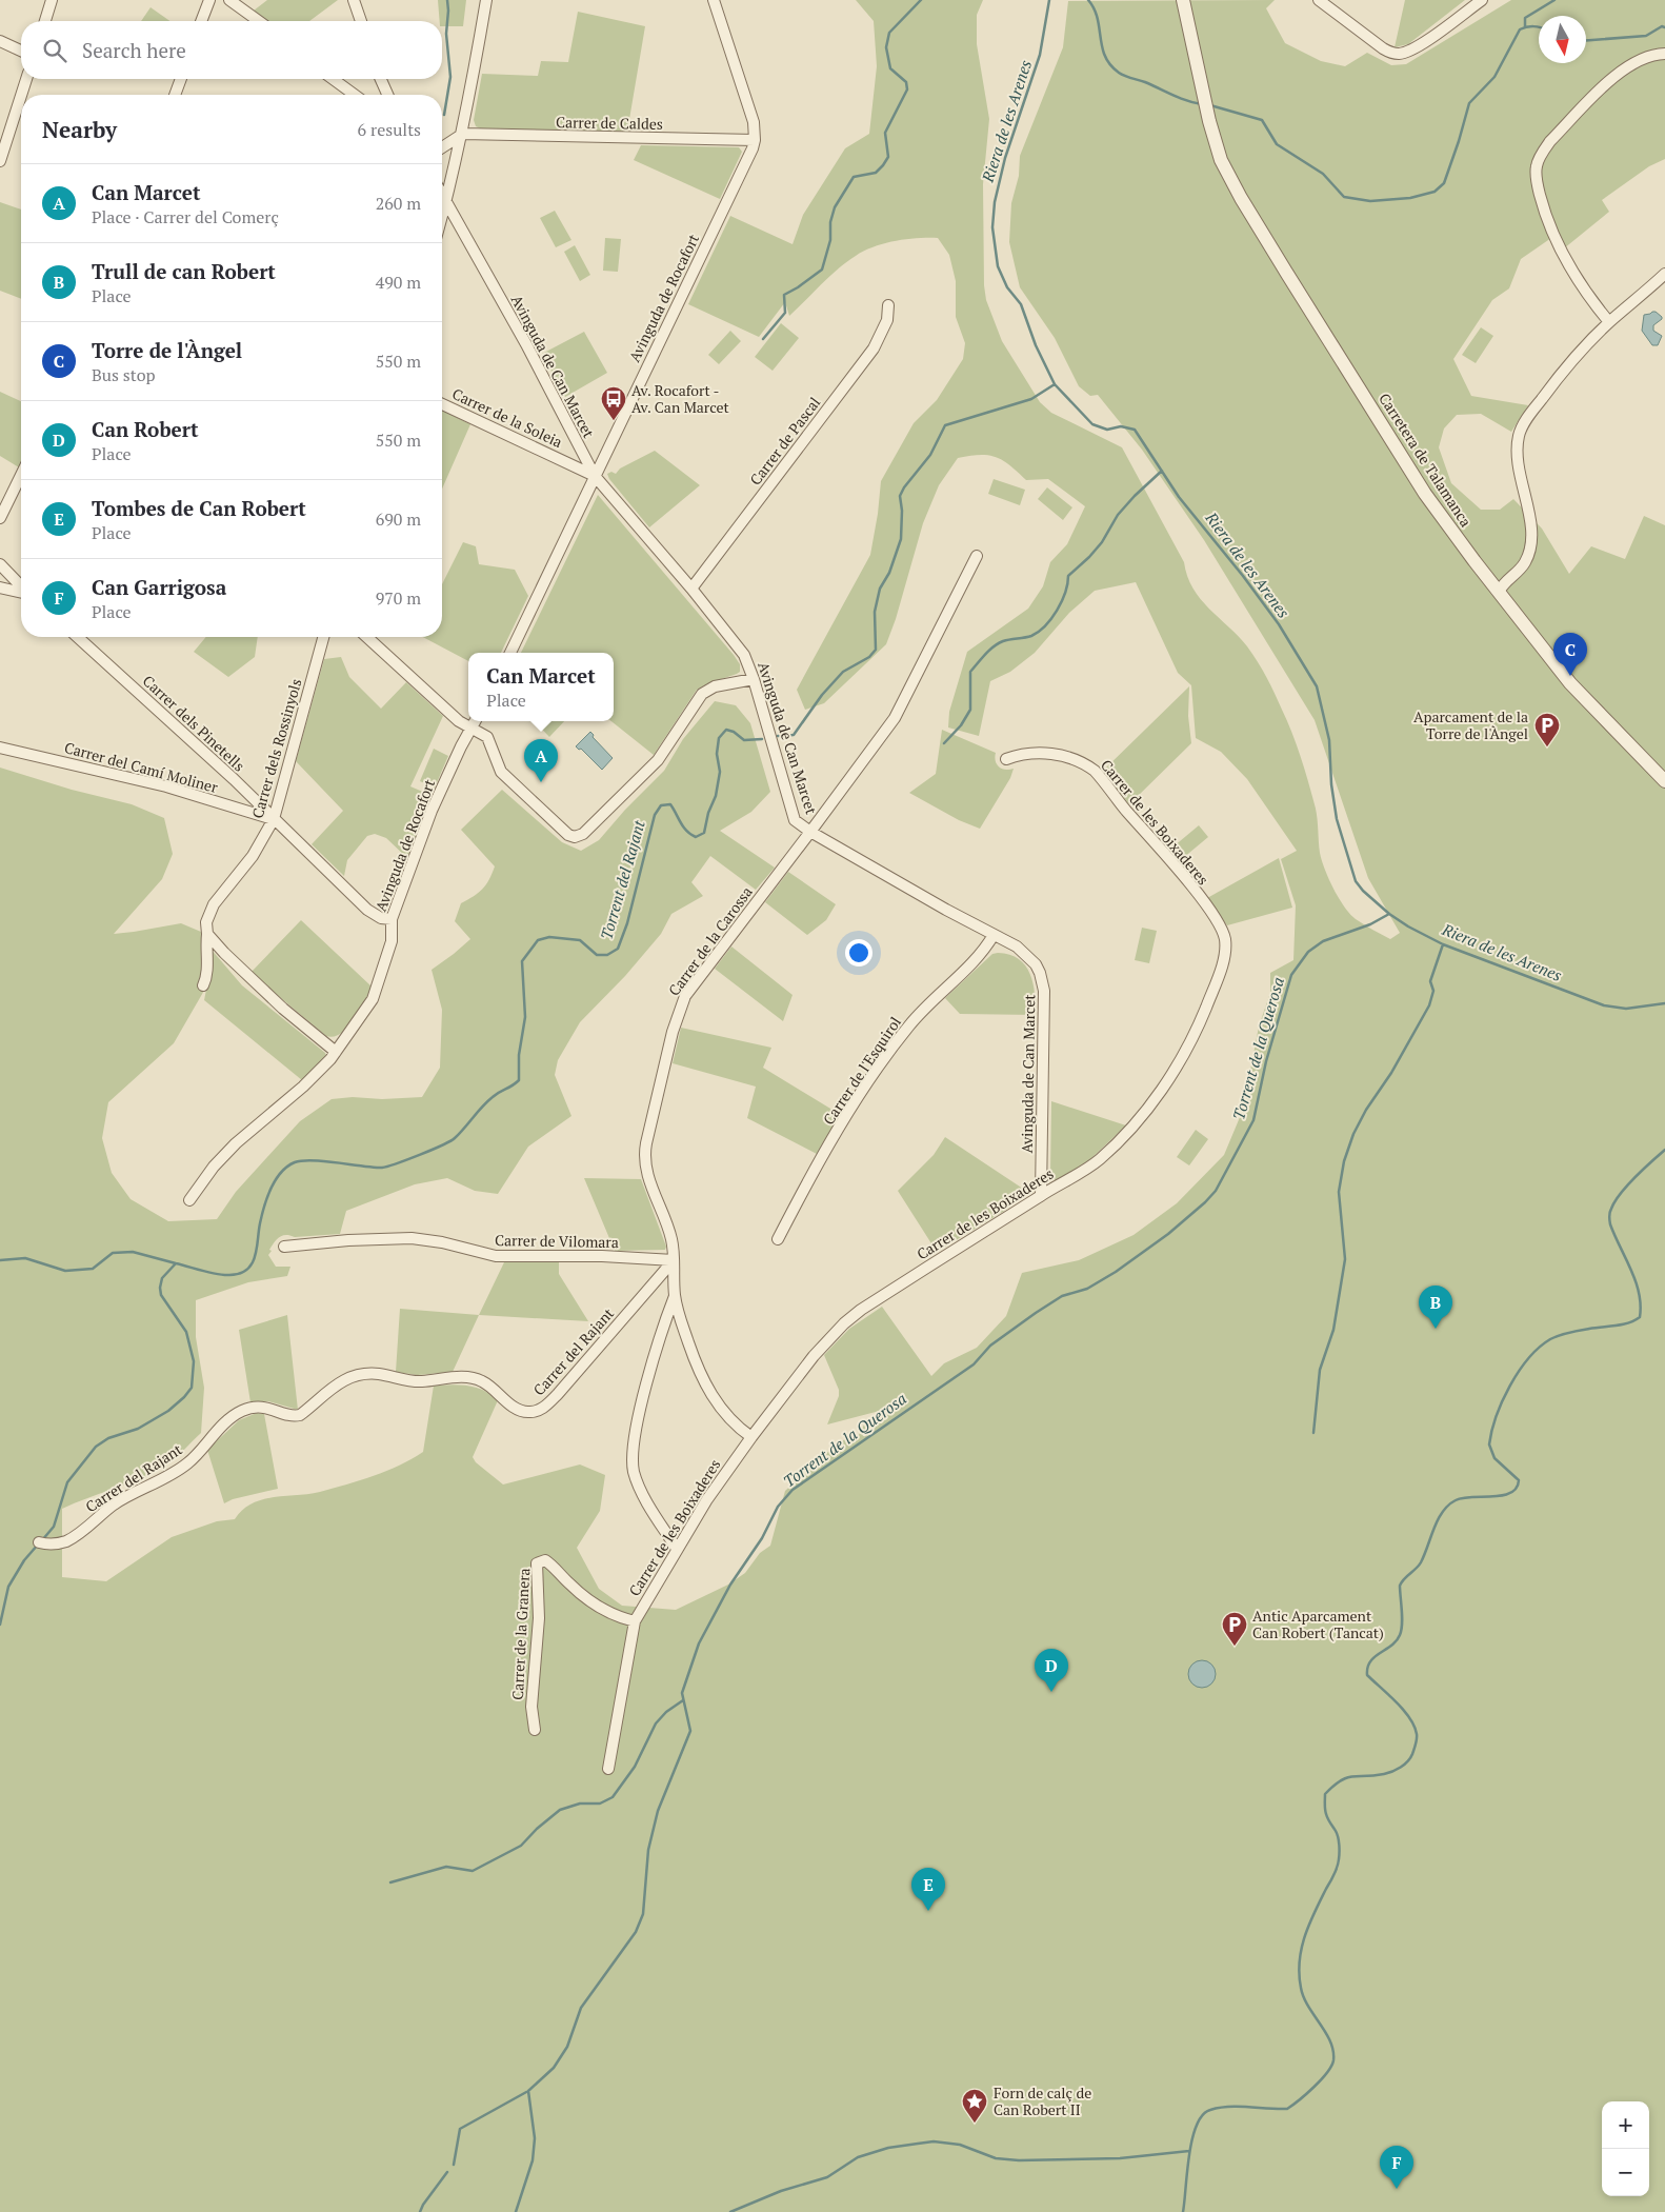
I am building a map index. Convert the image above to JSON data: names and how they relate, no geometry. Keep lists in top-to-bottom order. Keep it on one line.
{"streets":{"street":["Carrer de Caldes","Avinguda de Rocafort","Avinguda de Can Marcet","Carrer de la Soleia","Carrer de Pascal","Carretera de Talamanca","Carrer dels Pinetells","Carrer dels Rossinyols","Carrer del Camí Moliner","Carrer de les Boixaderes","Carrer de la Carossa","Carrer de l'Esquirol","Carrer de Vilomara","Carrer del Rajant","Carrer de la Granera"]},"crossings":[["Carrer de Caldes","Avinguda de Rocafort"],["Avinguda de Rocafort","Avinguda de Can Marcet"],["Avinguda de Rocafort","Carrer de la Soleia"],["Avinguda de Rocafort","Carrer dels Pinetells"],["Avinguda de Can Marcet","Carrer de la Soleia"],["Avinguda de Can Marcet","Carrer de Pascal"],["Avinguda de Can Marcet","Carrer de les Boixaderes"],["Avinguda de Can Marcet","Carrer de la Carossa"],["Avinguda de Can Marcet","Carrer de l'Esquirol"],["Carrer dels Pinetells","Carrer dels Rossinyols"],["Carrer dels Pinetells","Carrer del Camí Moliner"],["Carrer dels Rossinyols","Carrer del Camí Moliner"],["Carrer de les Boixaderes","Carrer de la Carossa"],["Carrer de les Boixaderes","Carrer de la Granera"],["Carrer de la Carossa","Carrer de Vilomara"],["Carrer de la Carossa","Carrer del Rajant"],["Carrer de Vilomara","Carrer del Rajant"]],"water":["Riera de les Arenes","Torrent del Rajant","Torrent de la Querosa"],"places":{"bus stop":["Av. Rocafort - Av. Can Marcet"],"parking":["Aparcament de la Torre de l'Àngel","Antic Aparcament Can Robert (Tancat)"],"place":["Forn de calç de Can Robert II"]},"north":"bottom","page":{"search":"Search here","heading":["Nearby","6 results"],"list":[{"mark":"A","name":"Can Marcet","note":"Place · Carrer del Comerç","value":"260 m"},{"mark":"B","name":"Trull de can Robert","note":"Place","value":"490 m"},{"mark":"C","name":"Torre de l'Àngel","note":"Bus stop","value":"550 m"},{"mark":"D","name":"Can Robert","note":"Place","value":"550 m"},{"mark":"E","name":"Tombes de Can Robert","note":"Place","value":"690 m"},{"mark":"F","name":"Can Garrigosa","note":"Place","value":"970 m"}],"pins":["C","A","B","D","E","F"],"popup":["Can Marcet","Place"],"map_buttons":["+","−"]}}
